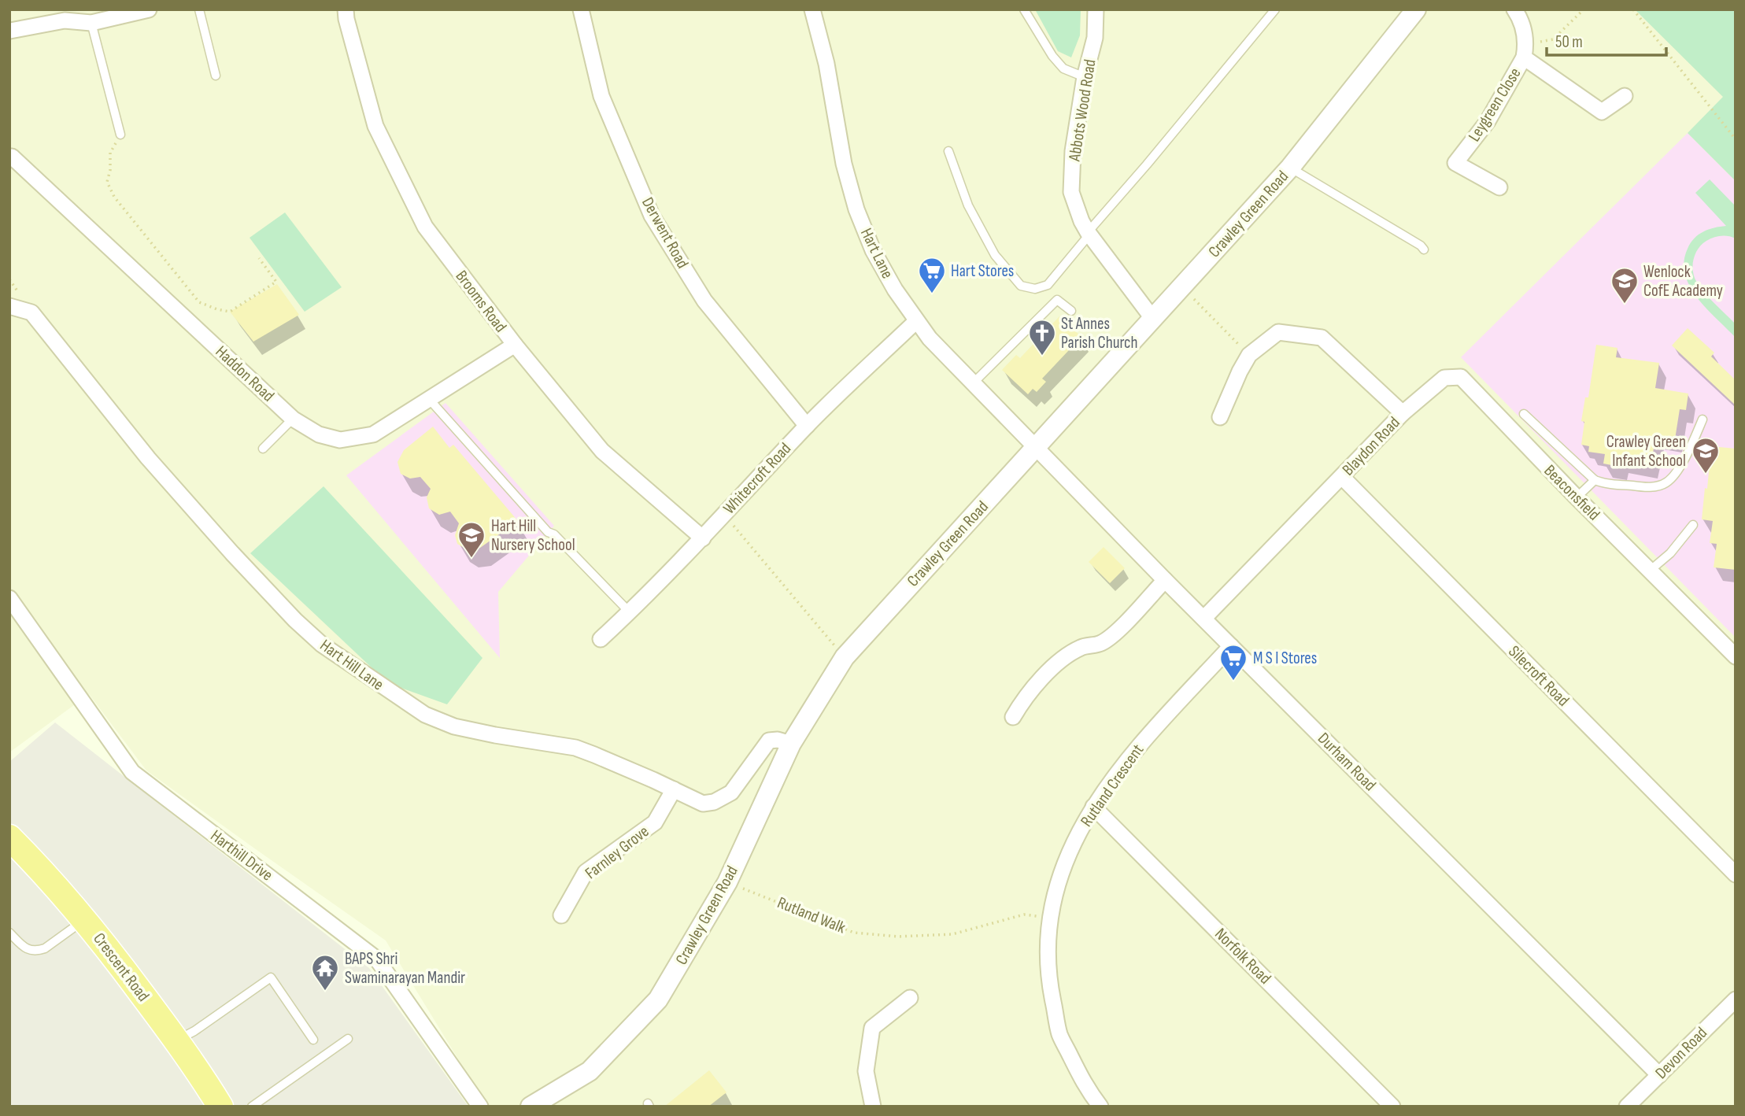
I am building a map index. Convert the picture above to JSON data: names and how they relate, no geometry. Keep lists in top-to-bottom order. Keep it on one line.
{"streets":{"highway":["Crescent Road"],"street":["Leygreen Close","Abbots Wood Road","Crawley Green Road","Derwent Road","Hart Lane","Brooms Road","Haddon Road","Blaydon Road","Whitecroft Road","Beaconsfield","Hart Hill Lane","Silecroft Road","Durham Road","Rutland Crescent","Farnley Grove","Harthill Drive","Norfolk Road","Devon Road"],"path":["Rutland Walk"]},"crossings":[["Abbots Wood Road","Crawley Green Road"],["Crawley Green Road","Hart Lane"],["Crawley Green Road","Hart Hill Lane"],["Crawley Green Road","Durham Road"],["Crawley Green Road","Rutland Walk"],["Derwent Road","Whitecroft Road"],["Hart Lane","Whitecroft Road"],["Hart Lane","Durham Road"],["Brooms Road","Haddon Road"],["Brooms Road","Whitecroft Road"],["Blaydon Road","Beaconsfield"],["Blaydon Road","Silecroft Road"],["Blaydon Road","Durham Road"],["Hart Hill Lane","Farnley Grove"],["Durham Road","Rutland Crescent"],["Durham Road","Devon Road"],["Rutland Crescent","Rutland Walk"],["Rutland Crescent","Norfolk Road"]],"places":{"supermarket":["Hart Stores","M S I Stores"],"school or university":["Wenlock CofE Academy","Crawley Green Infant School","Hart Hill Nursery School"],"church":["St Annes Parish Church"],"temple":["BAPS Shri Swaminarayan Mandir"]},"scale_bar":"50 m"}
